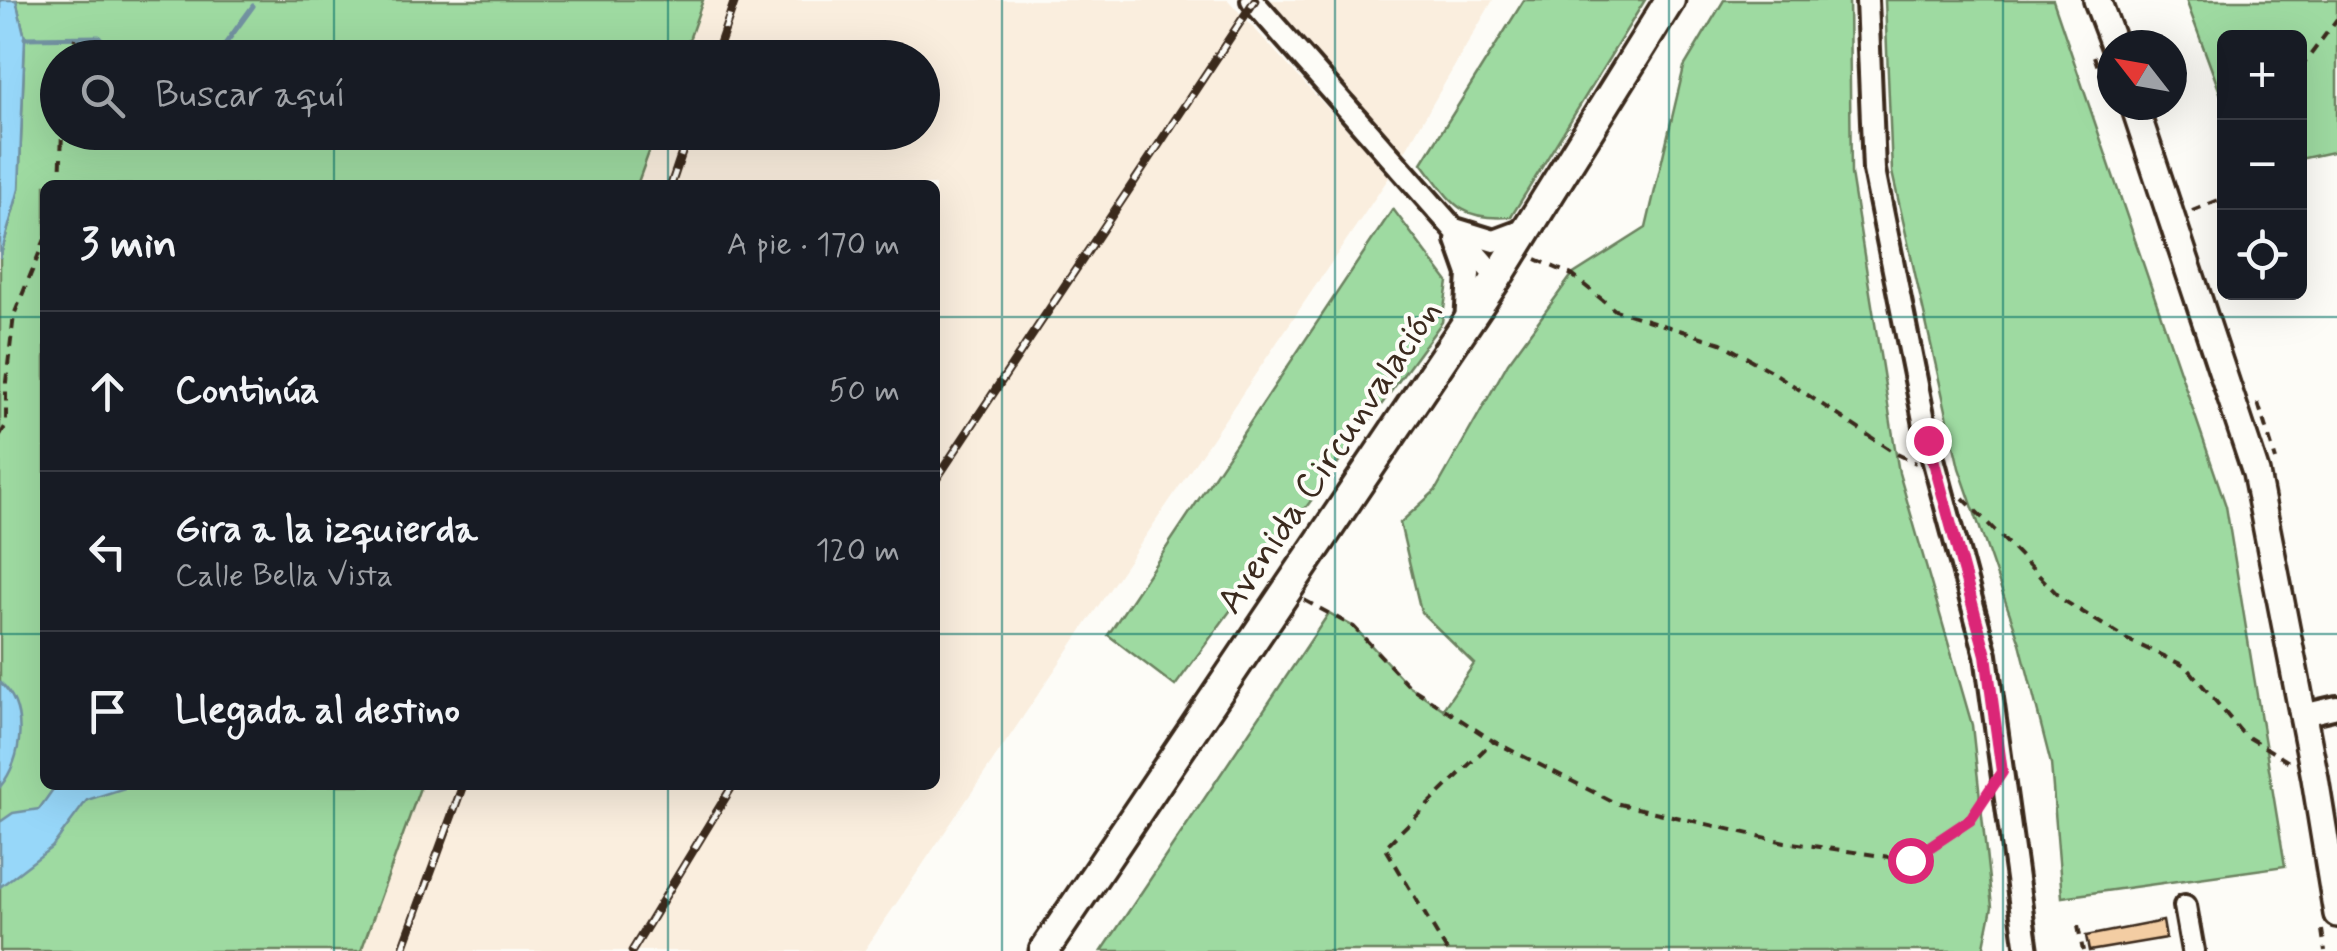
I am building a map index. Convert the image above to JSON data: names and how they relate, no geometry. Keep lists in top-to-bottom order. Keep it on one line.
{"streets":{"highway":["Avenida Circunvalación"]},"north":"top left","page":{"map_buttons":["+","−"],"search":"Buscar aquí","heading":["3 min","A pie · 170 m"],"list":[["Continúa","50 m"],["Gira a la izquierda","Calle Bella Vista","120 m"],"Llegada al destino"]}}
